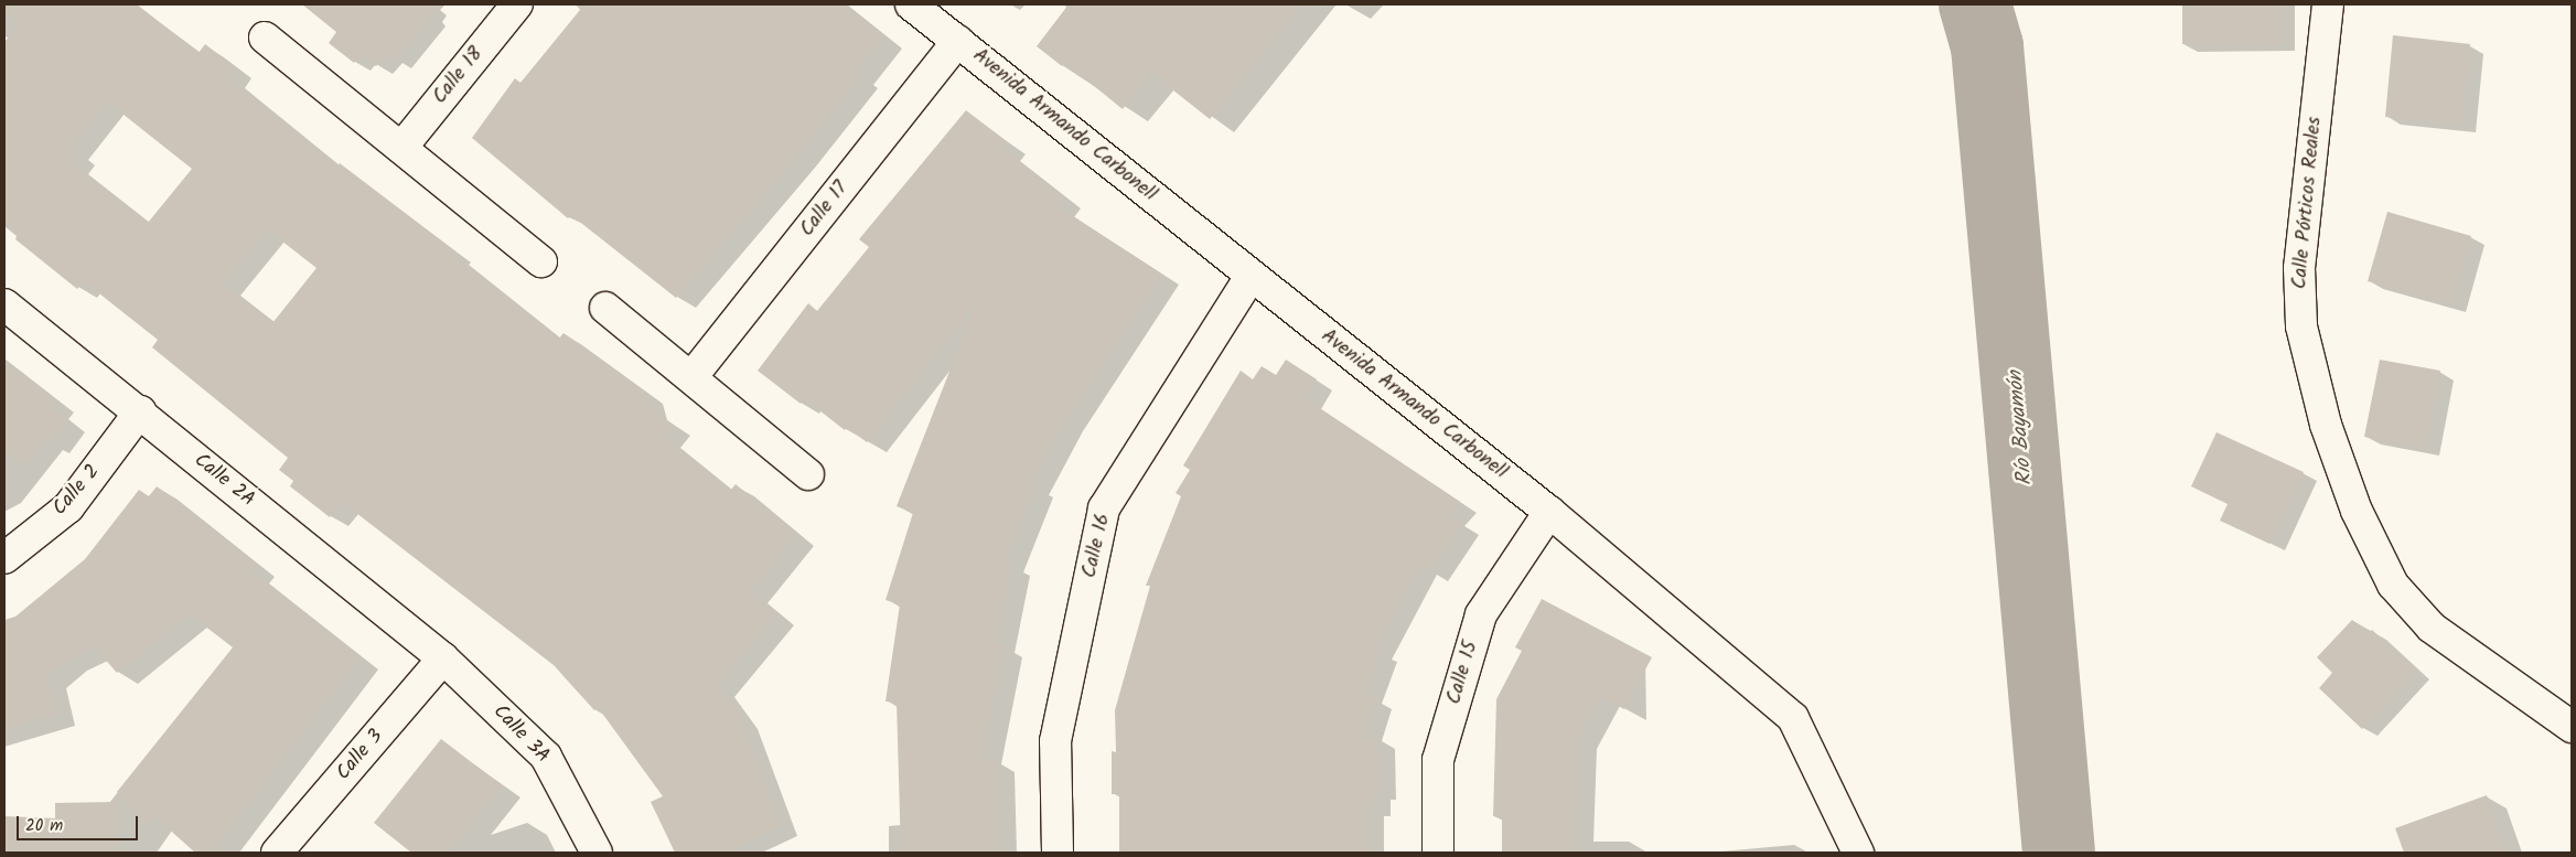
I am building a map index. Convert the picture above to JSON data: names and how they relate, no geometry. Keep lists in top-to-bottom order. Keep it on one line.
{"streets":{"street":["Calle 18","Avenida Armando Carbonell","Calle Pórticos Reales","Calle 17","Calle 2A","Calle 2","Calle 16","Calle 15","Calle 3A","Calle 3"]},"crossings":[["Avenida Armando Carbonell","Calle 17"],["Avenida Armando Carbonell","Calle 16"],["Avenida Armando Carbonell","Calle 15"],["Calle 2A","Calle 2"],["Calle 2A","Calle 3A"],["Calle 2A","Calle 3"],["Calle 3A","Calle 3"]],"water":["Río Bayamón"],"scale_bar":"20 m"}
